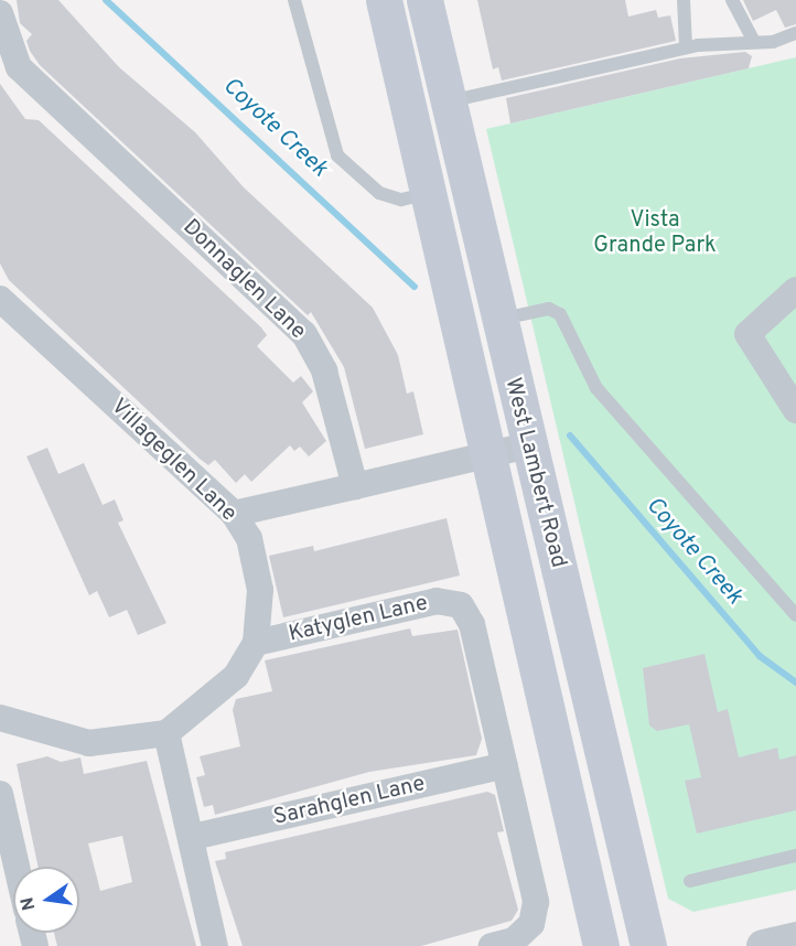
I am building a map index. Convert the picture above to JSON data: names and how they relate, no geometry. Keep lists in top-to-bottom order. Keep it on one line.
{"streets":{"main road":["West Lambert Road"],"street":["Donnaglen Lane","Villageglen Lane","Katyglen Lane","Sarahglen Lane"]},"crossings":[["Villageglen Lane","Katyglen Lane"],["Katyglen Lane","Sarahglen Lane"]],"water":["Coyote Creek"],"parks":["Vista Grande Park"],"north":"left"}
